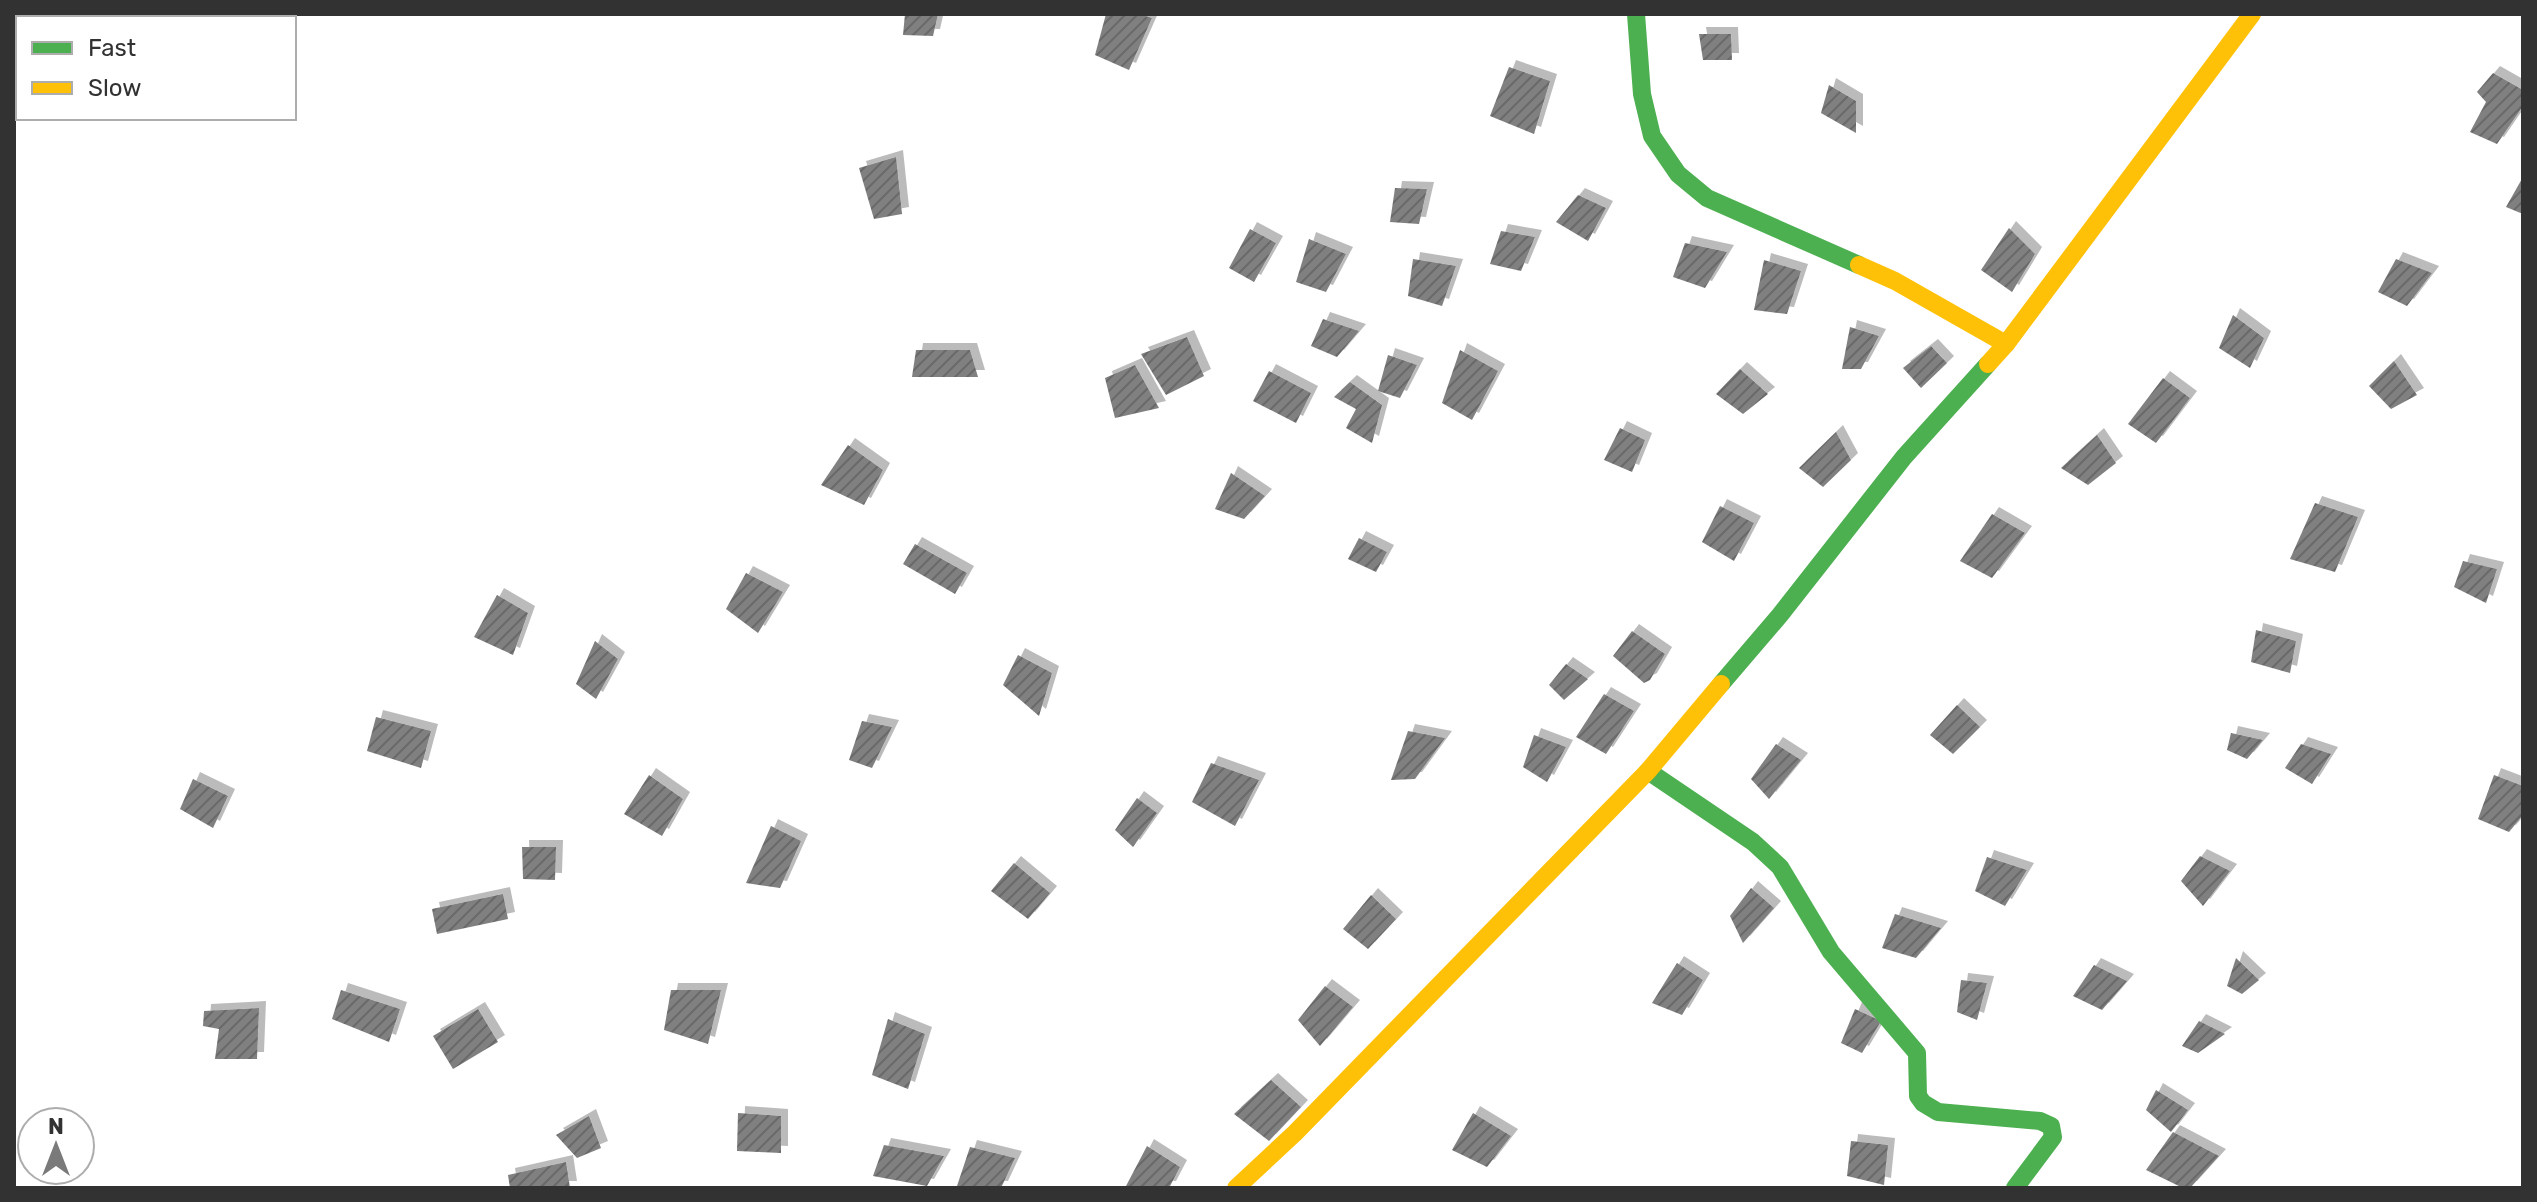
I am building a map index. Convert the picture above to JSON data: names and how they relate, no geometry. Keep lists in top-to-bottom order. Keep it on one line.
{"legend":["Fast","Slow"],"north":"top"}
